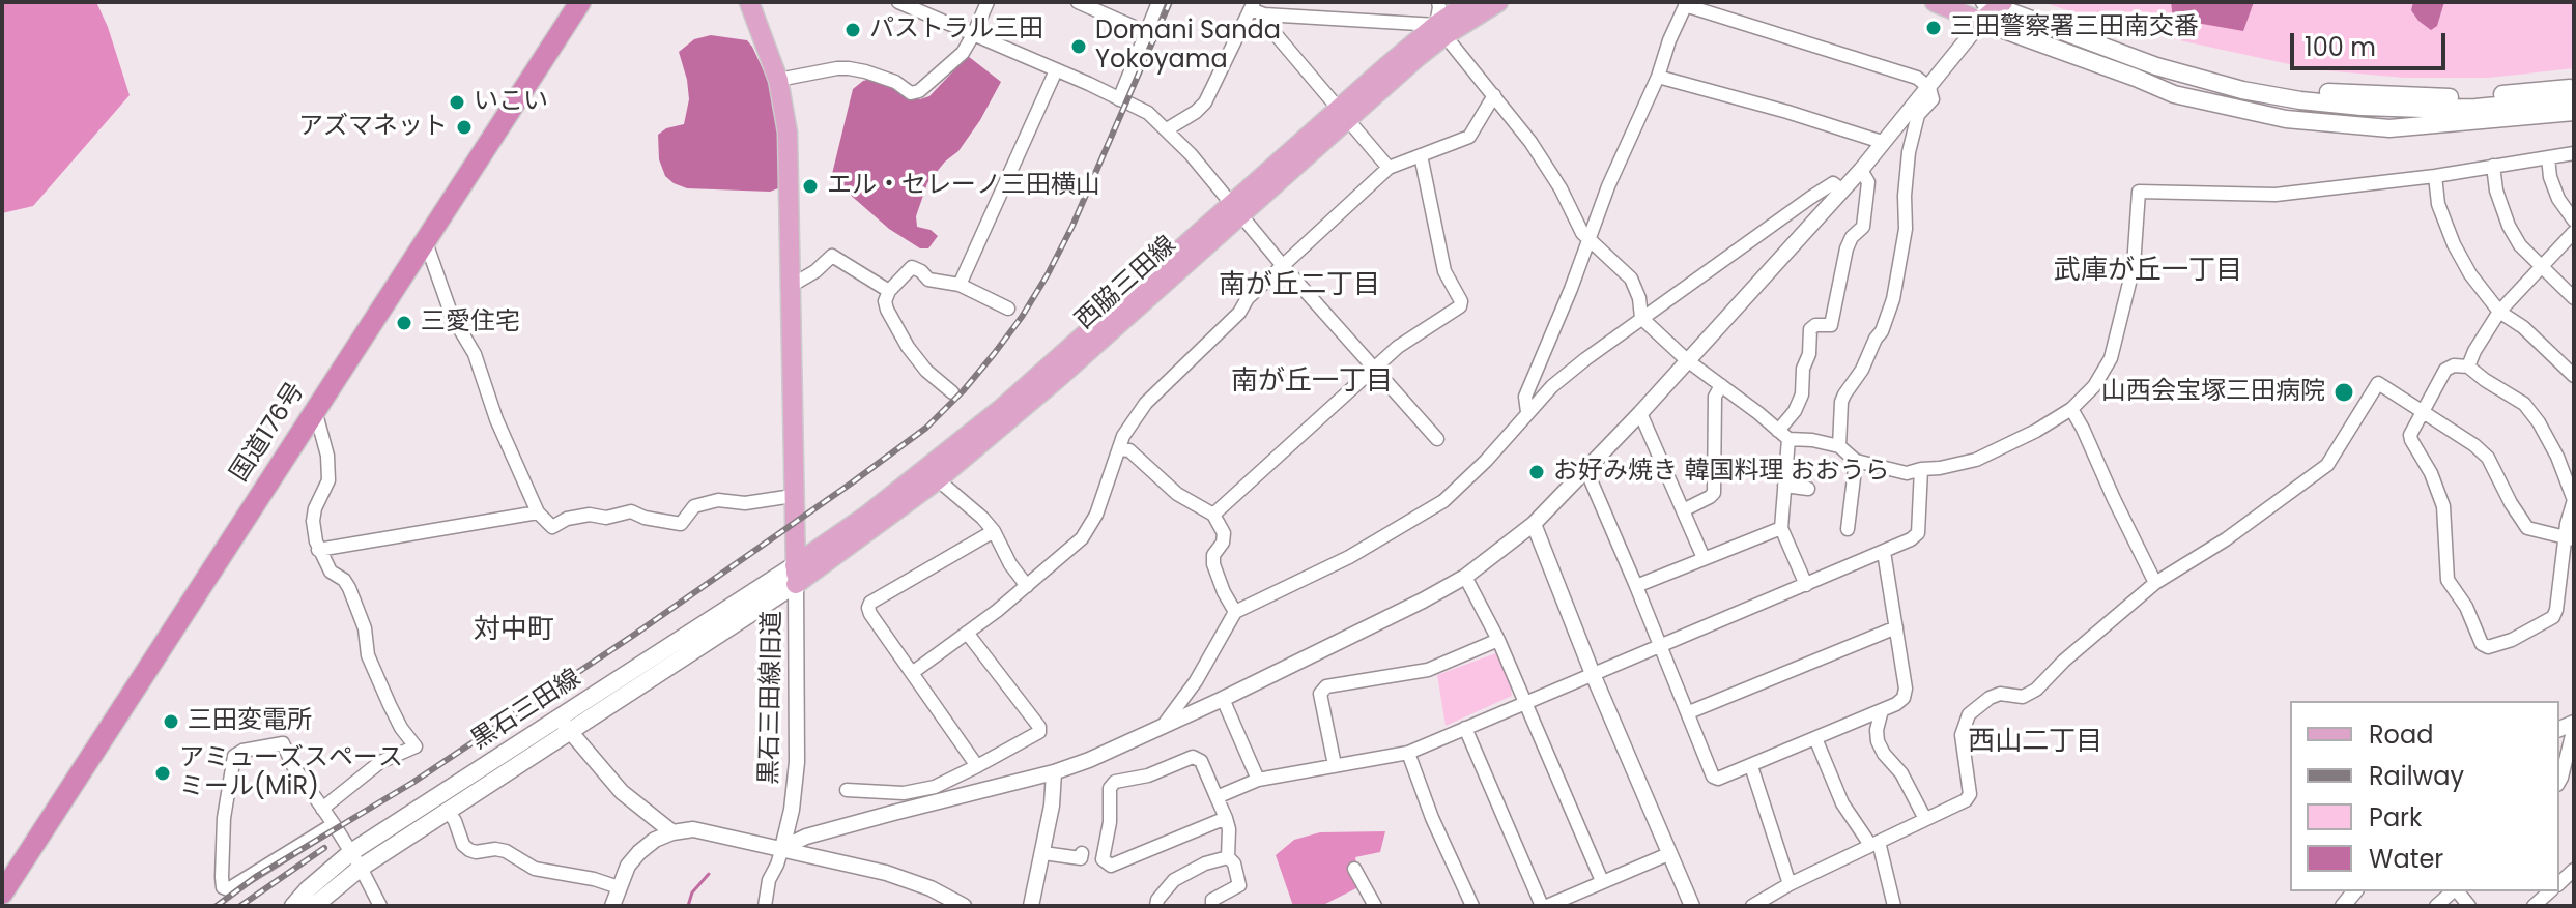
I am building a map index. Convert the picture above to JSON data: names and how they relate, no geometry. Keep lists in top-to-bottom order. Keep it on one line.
{"streets":{"highway":["国道176号"],"main road":["西脇三田線","黒石三田線"],"street":["黒石三田線旧道"]},"crossings":[["西脇三田線","黒石三田線旧道"],["西脇三田線","黒石三田線"],["黒石三田線旧道","黒石三田線"]],"districts":["武庫が丘一丁目","南が丘二丁目","南が丘一丁目","対中町","西山二丁目"],"places":["三田警察署三田南交番","パストラル三田","Domani Sanda Yokoyama","いこい","アズマネット","エル・セレーノ三田横山","三愛住宅","山西会宝塚三田病院","お好み焼き 韓国料理 おおうら","三田変電所","アミューズスペース ミール(MiR)"],"legend":["Road","Railway","Park","Water"],"scale_bar":"100 m"}
